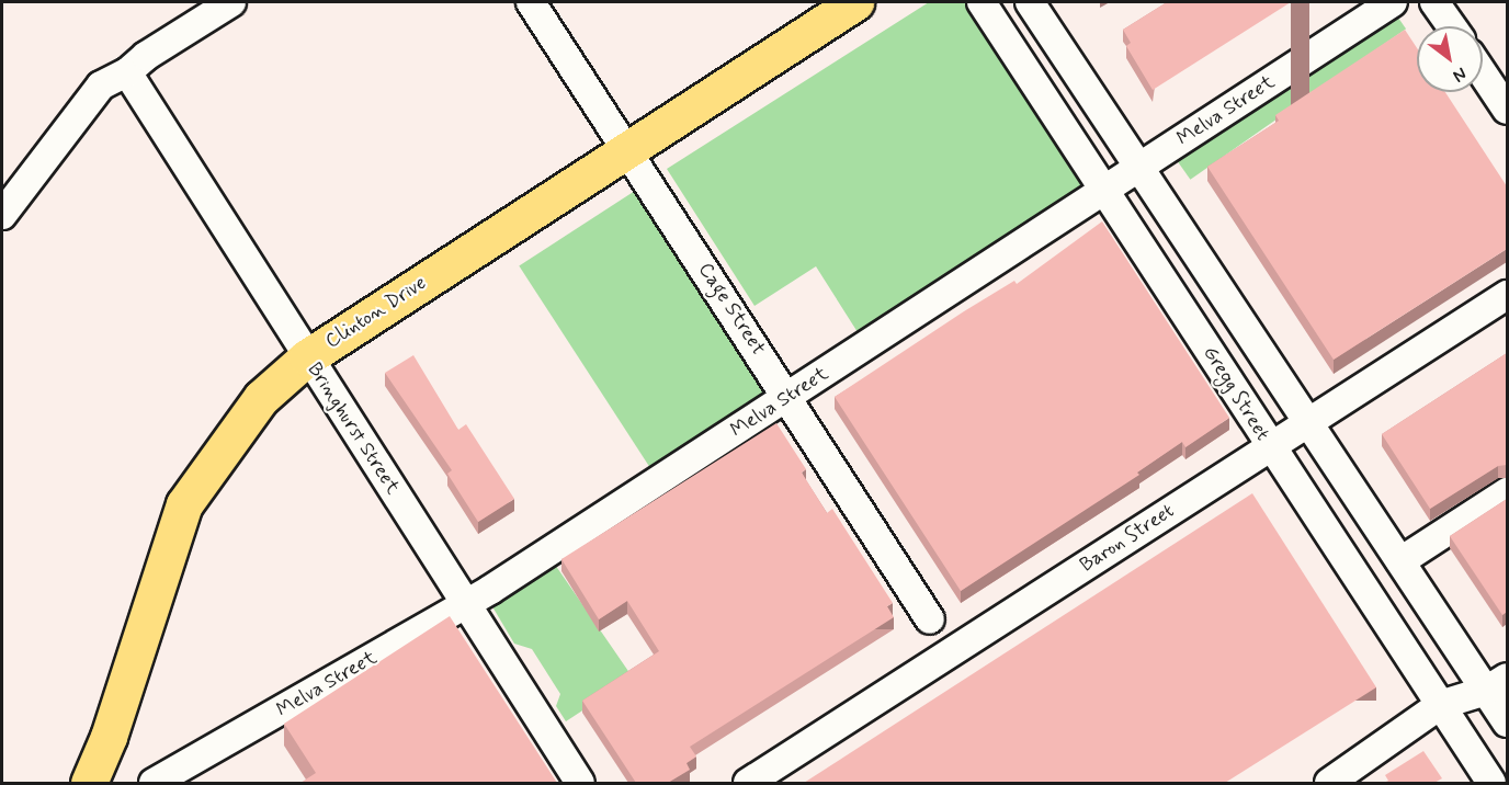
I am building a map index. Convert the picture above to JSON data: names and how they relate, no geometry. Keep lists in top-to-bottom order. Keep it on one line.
{"streets":{"main road":["Clinton Drive"],"street":["Melva Street","Cage Street","Gregg Street","Bringhurst Street","Baron Street"]},"crossings":[["Melva Street","Cage Street"],["Melva Street","Gregg Street"],["Melva Street","Bringhurst Street"],["Cage Street","Clinton Drive"],["Clinton Drive","Bringhurst Street"],["Gregg Street","Baron Street"]],"north":"bottom right"}
